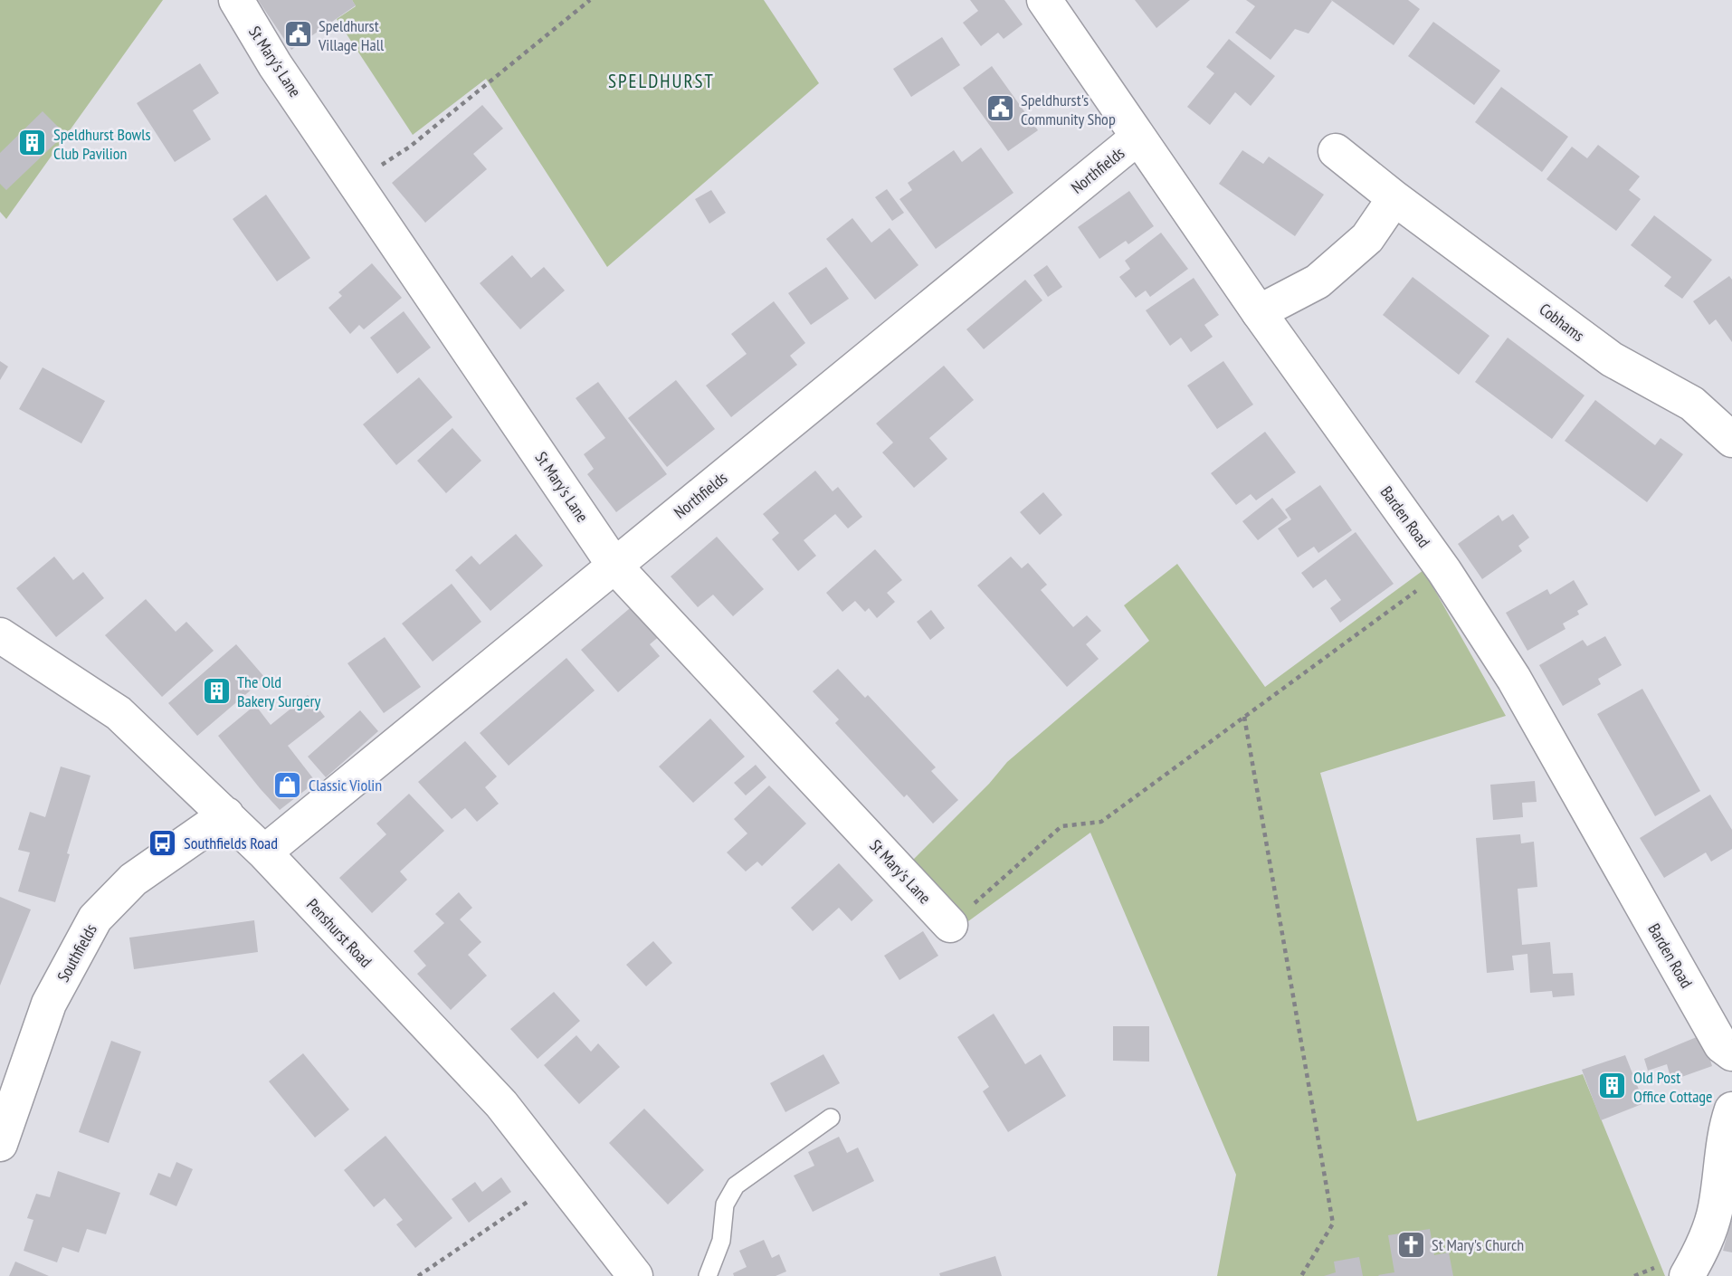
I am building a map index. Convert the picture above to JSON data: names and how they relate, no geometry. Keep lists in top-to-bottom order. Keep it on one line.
{"streets":{"street":["St Mary's Lane","Northfields","Cobhams","Barden Road","Penshurst Road","Southfields"]},"crossings":[["St Mary's Lane","Northfields"],["Northfields","Barden Road"],["Northfields","Penshurst Road"],["Penshurst Road","Southfields"]],"districts":["SPELDHURST"],"places":{"public building":["Speldhurst Village Hall","Speldhurst's Community Shop"],"building":["Speldhurst Bowls Club Pavilion","The Old Bakery Surgery","Old Post Office Cottage"],"shop":["Classic Violin"],"bus stop":["Southfields Road"],"church":["St Mary's Church"]}}
